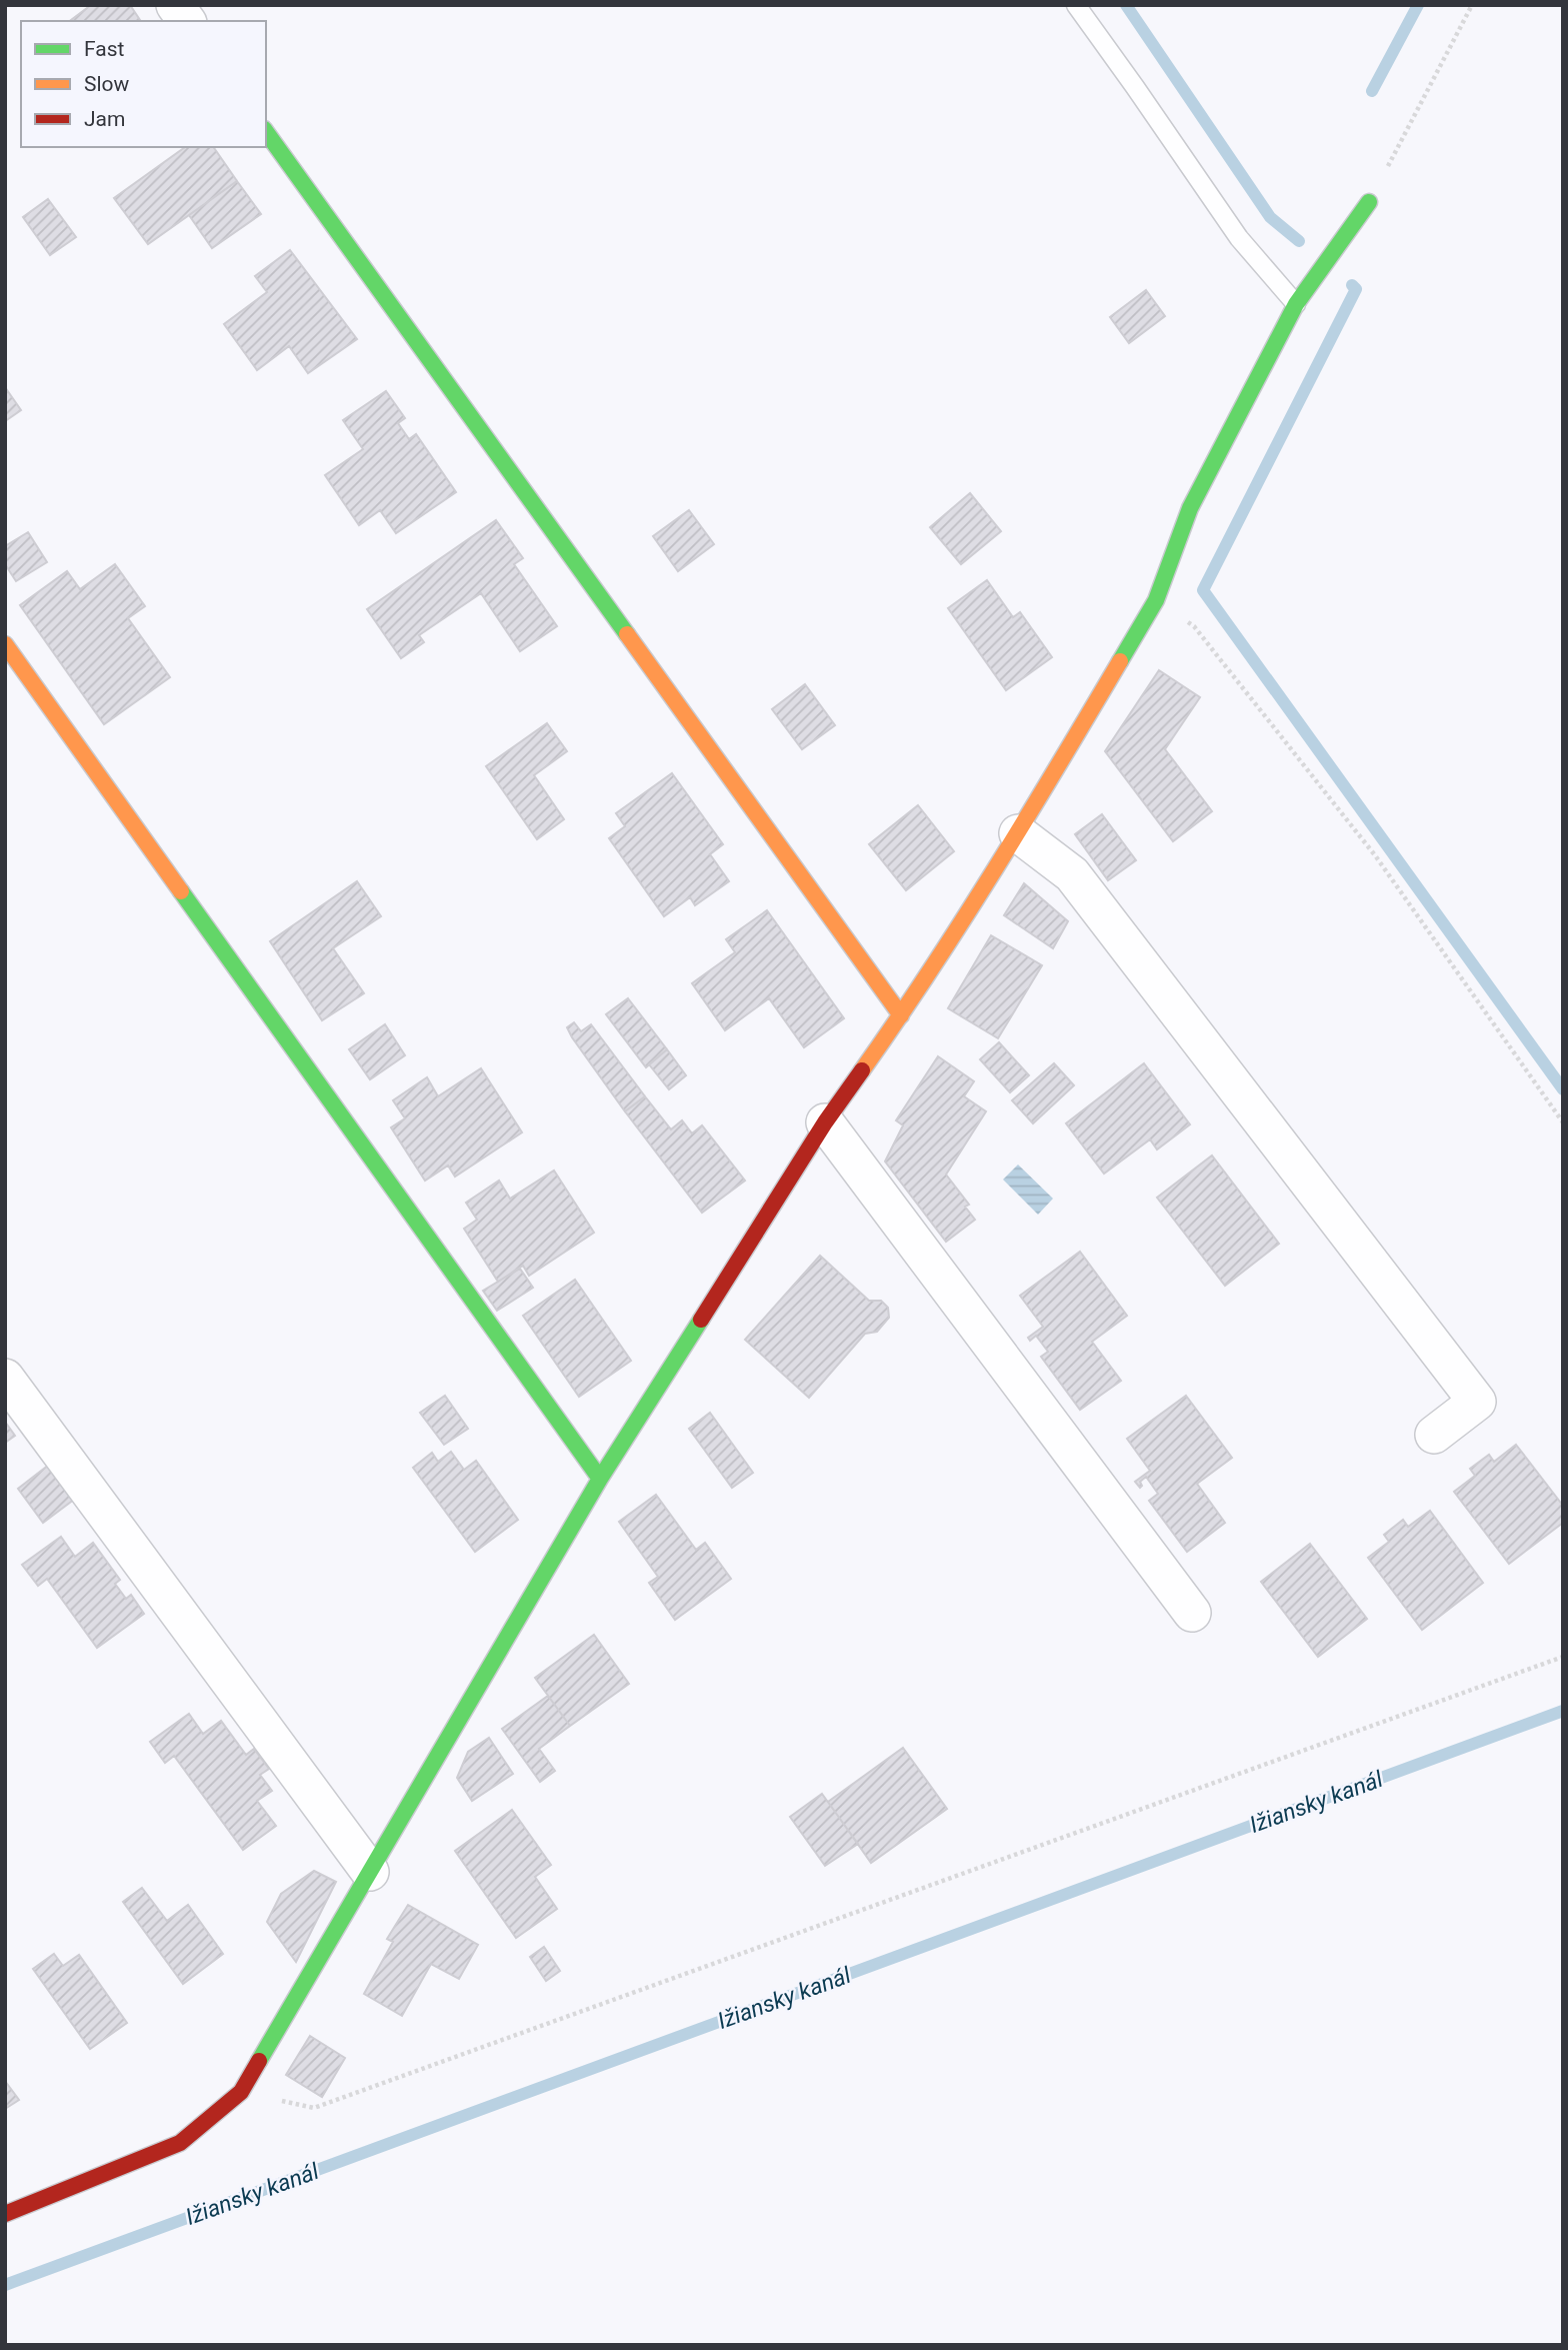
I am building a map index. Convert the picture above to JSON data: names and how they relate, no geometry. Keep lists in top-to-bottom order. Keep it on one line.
{"water":["Ižiansky kanál"],"legend":["Fast","Slow","Jam"]}
